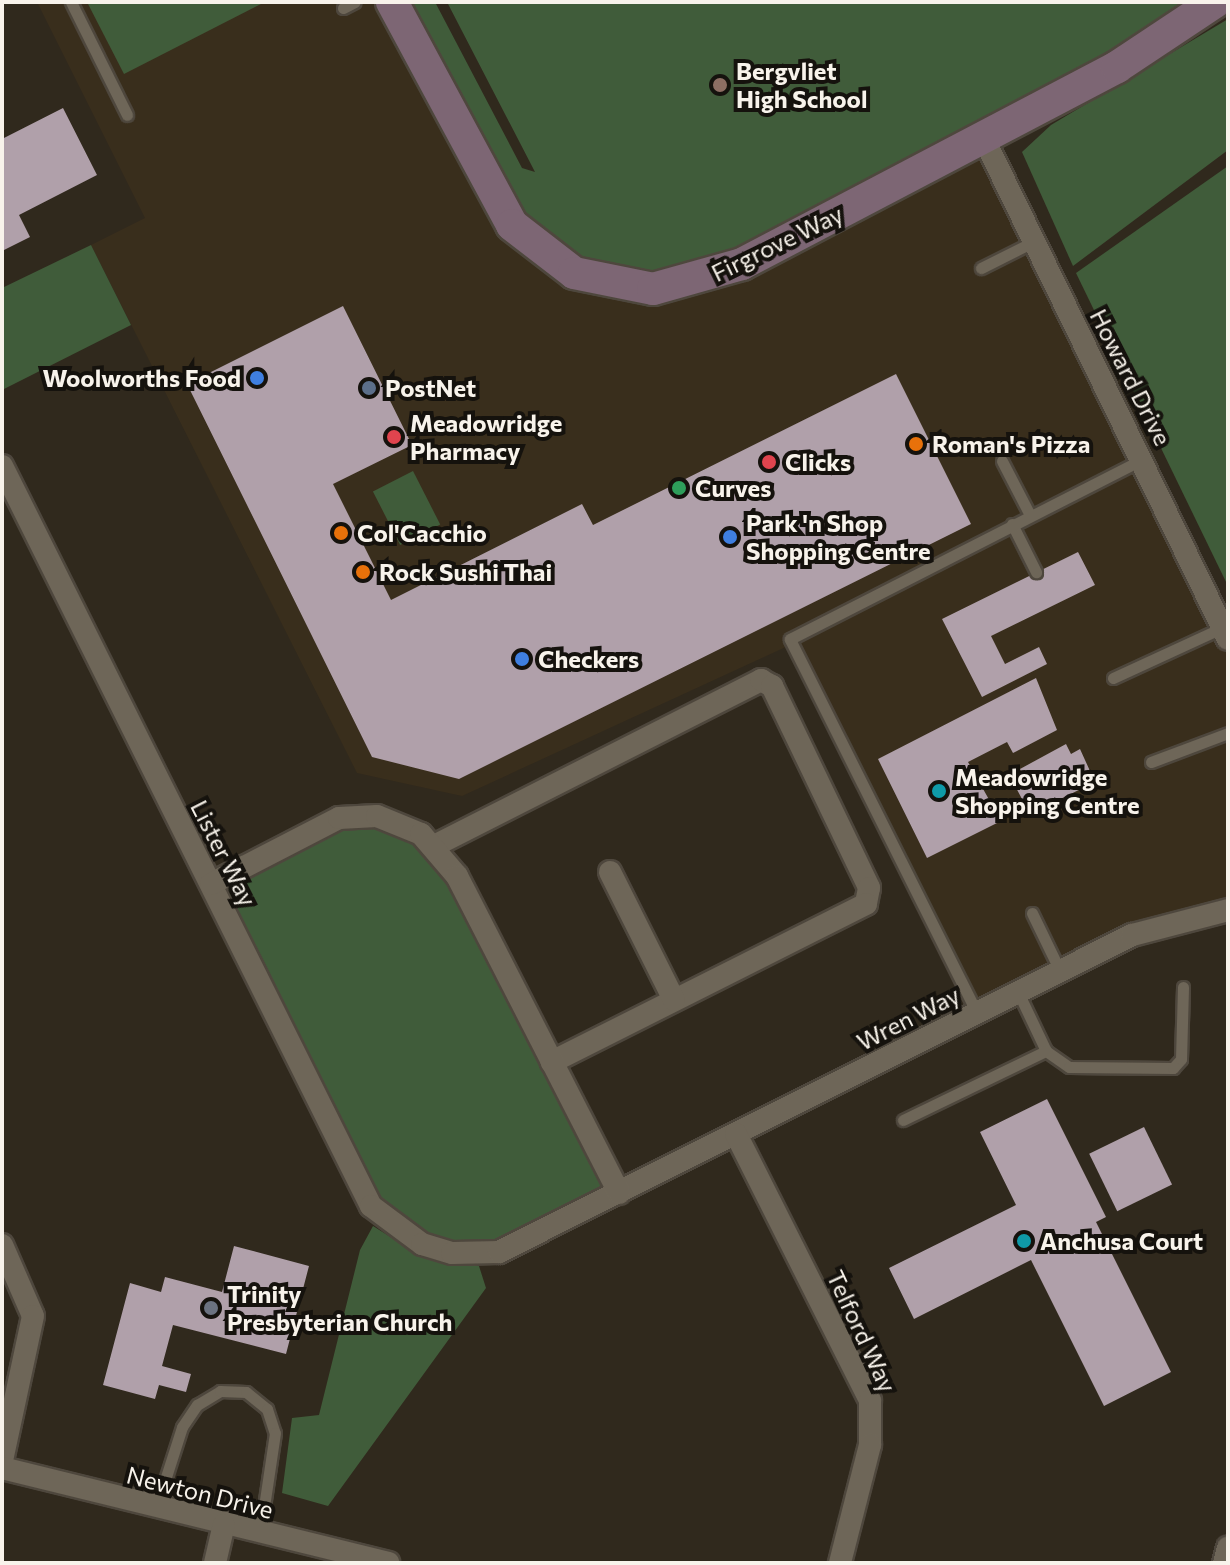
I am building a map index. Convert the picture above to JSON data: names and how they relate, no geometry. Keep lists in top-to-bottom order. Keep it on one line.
{"streets":{"street":["Firgrove Way","Howard Drive","Lister Way","Wren Way","Telford Way","Newton Drive"]},"crossings":[["Firgrove Way","Howard Drive"],["Lister Way","Wren Way"],["Wren Way","Telford Way"]],"places":["Bergvliet High School","Woolworths Food","PostNet","Meadowridge Pharmacy","Roman's Pizza","Clicks","Curves","Col'Cacchio","Park 'n Shop Shopping Centre","Rock Sushi Thai","Checkers","Meadowridge Shopping Centre","Anchusa Court","Trinity Presbyterian Church"]}
